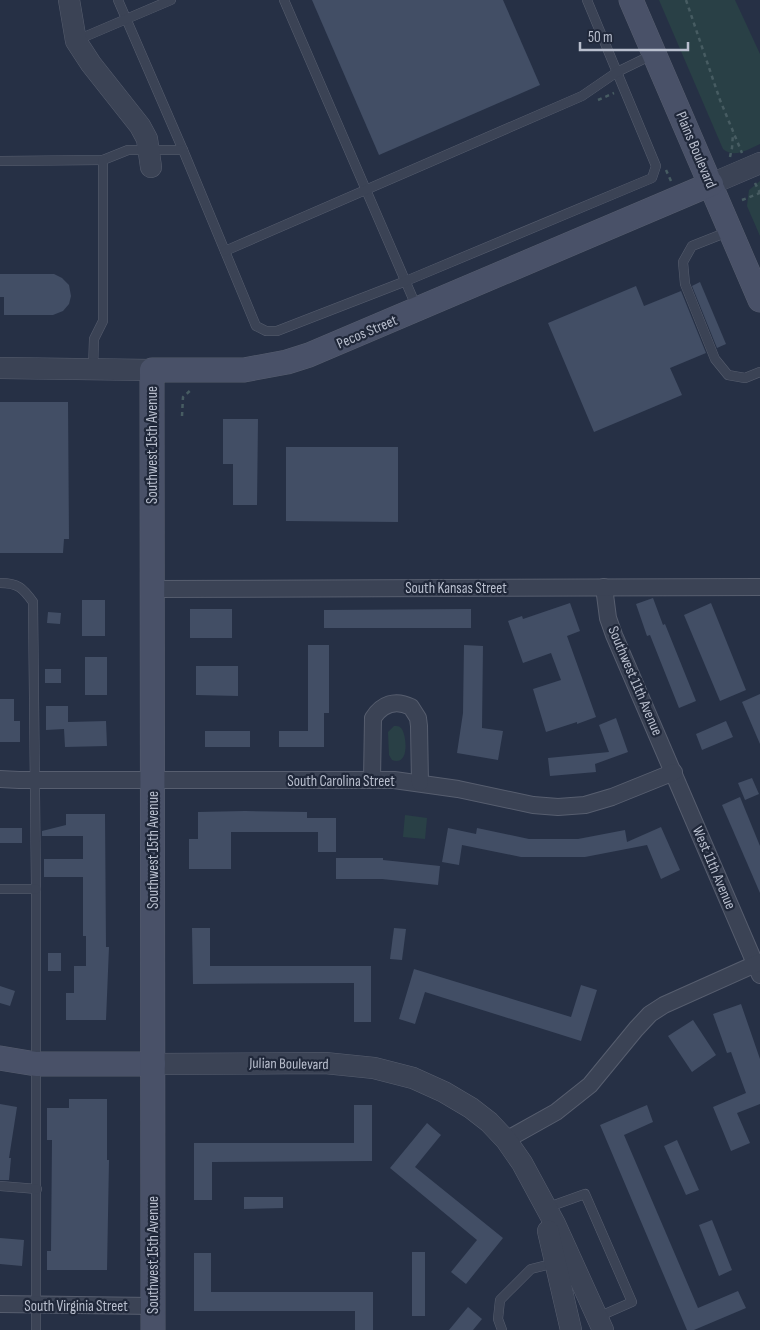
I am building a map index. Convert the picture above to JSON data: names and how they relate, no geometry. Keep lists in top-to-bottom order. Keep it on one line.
{"streets":{"main road":["Plains Boulevard","Pecos Street","Southwest 15th Avenue","Julian Boulevard"],"street":["South Kansas Street","Southwest 11th Avenue","South Carolina Street","West 11th Avenue","South Virginia Street"]},"crossings":[["Plains Boulevard","Pecos Street"],["Pecos Street","Southwest 15th Avenue"],["Southwest 15th Avenue","South Kansas Street"],["Southwest 15th Avenue","South Carolina Street"],["Southwest 15th Avenue","Julian Boulevard"],["Southwest 15th Avenue","South Virginia Street"],["South Kansas Street","Southwest 11th Avenue"],["Southwest 11th Avenue","South Carolina Street"],["Southwest 11th Avenue","West 11th Avenue"],["South Carolina Street","West 11th Avenue"]],"scale_bar":"50 m"}
